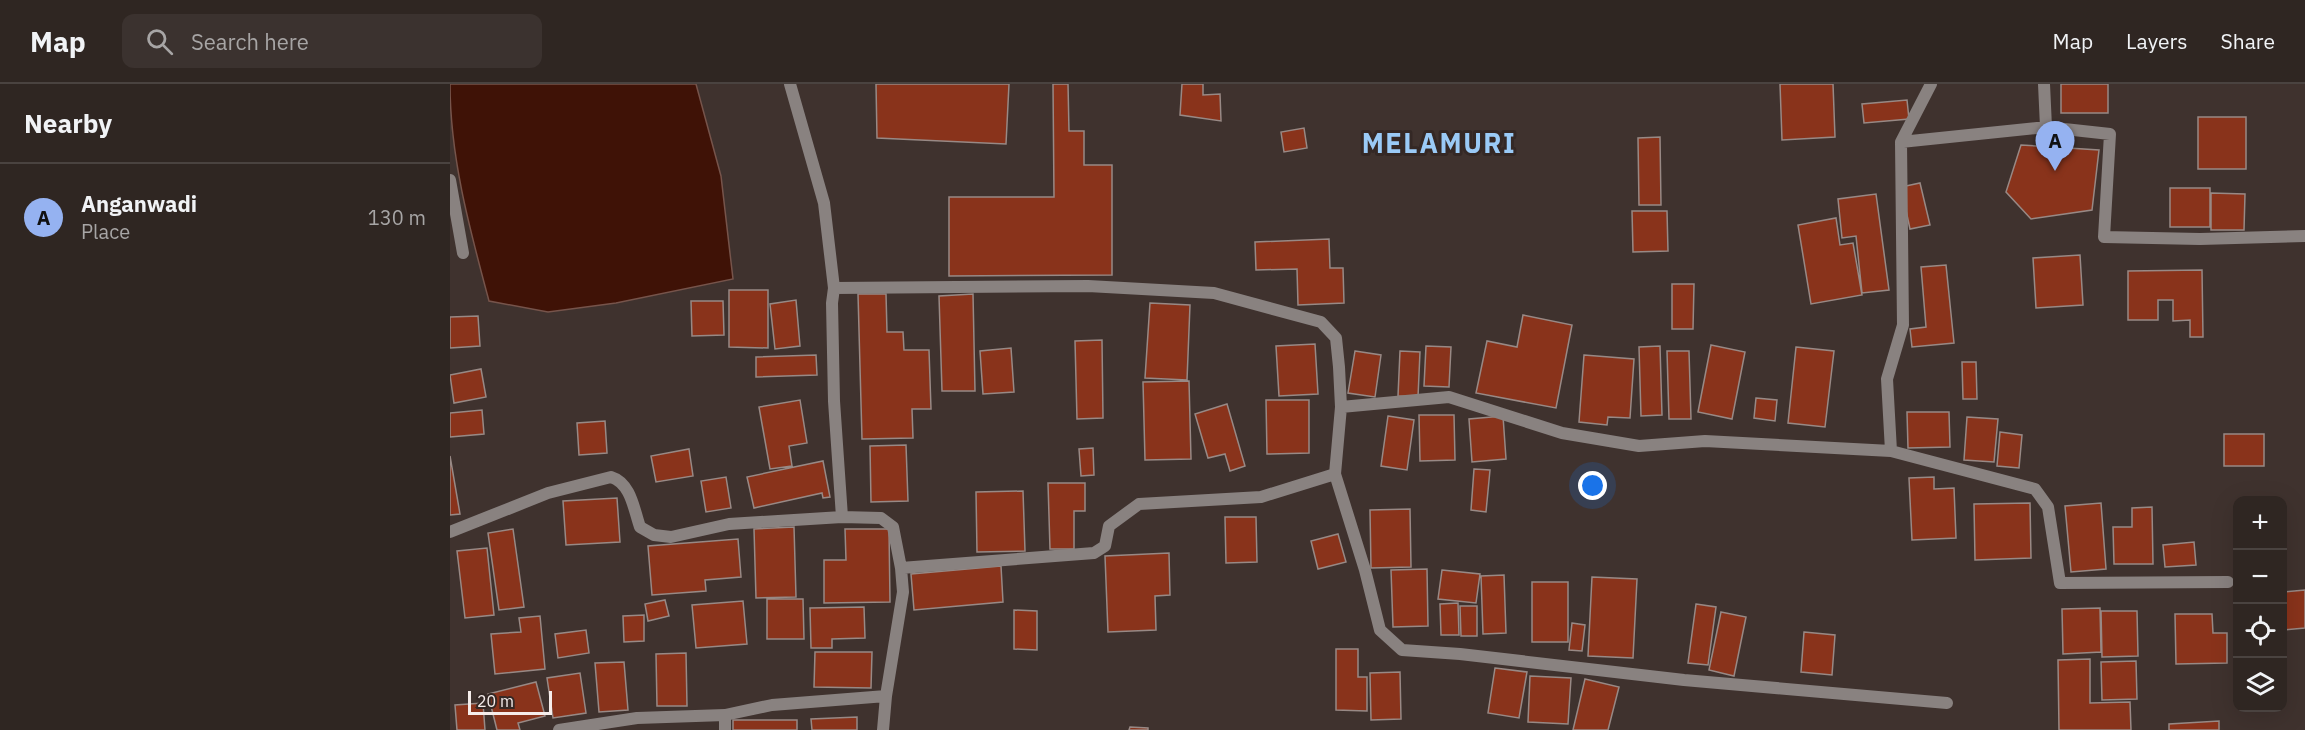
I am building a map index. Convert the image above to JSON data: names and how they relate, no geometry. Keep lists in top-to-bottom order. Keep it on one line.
{"districts":["MELAMURI"],"scale_bar":"20 m","page":{"header":"Map","search":"Search here","nav":["Map","Layers","Share"],"heading":"Nearby","pins":"A","list":[{"mark":"A","name":"Anganwadi","note":"Place","value":"130 m"}],"map_buttons":["+","−"],"scale":"20 m"}}
